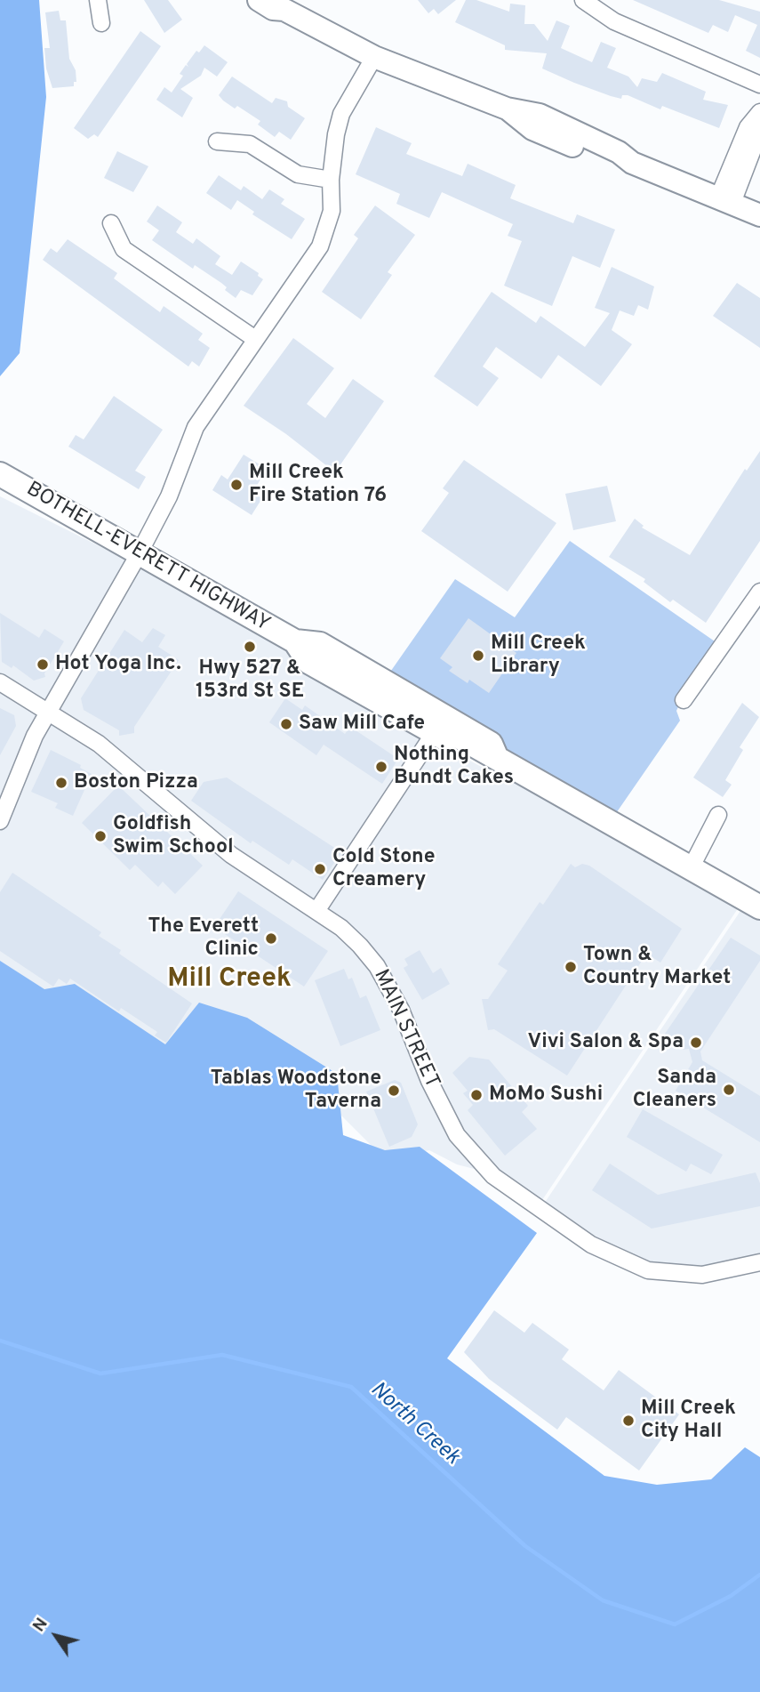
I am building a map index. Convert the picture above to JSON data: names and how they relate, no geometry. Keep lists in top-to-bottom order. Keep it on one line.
{"streets":{"main road":["BOTHELL-EVERETT HIGHWAY"],"street":["MAIN STREET"]},"districts":["Mill Creek"],"water":["North Creek"],"places":["Mill Creek Fire Station 76","Hwy 527 & 153rd St SE","Mill Creek Library","Hot Yoga Inc.","Saw Mill Cafe","Nothing Bundt Cakes","Boston Pizza","Goldfish Swim School","Cold Stone Creamery","The Everett Clinic","Town & Country Market","Vivi Salon & Spa","Sanda Cleaners","Tablas Woodstone Taverna","MoMo Sushi","Mill Creek City Hall"],"north":"top left"}
